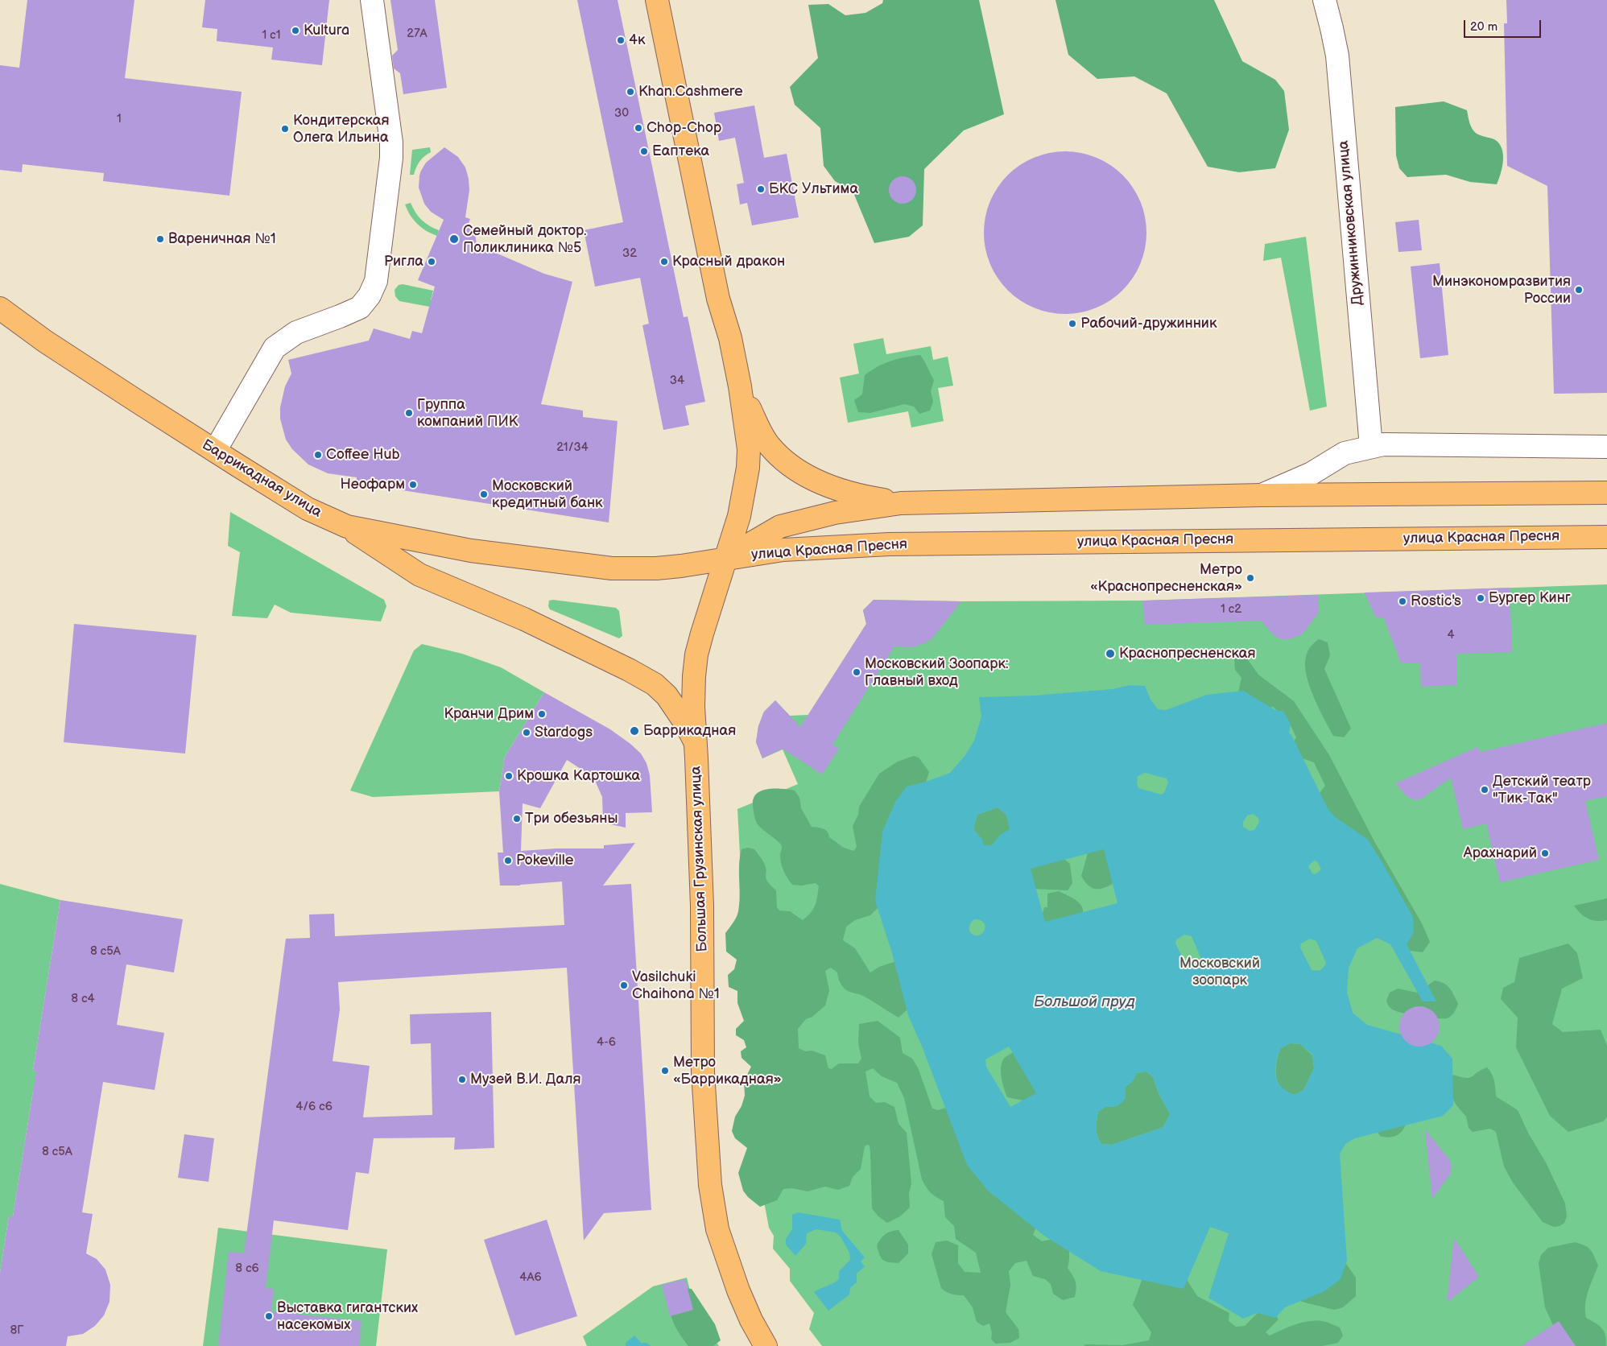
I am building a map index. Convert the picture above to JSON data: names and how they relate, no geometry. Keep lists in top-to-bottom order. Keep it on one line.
{"streets":{"main road":["Баррикадная улица","улица Красная Пресня","Большая Грузинская улица"],"street":["Дружинниковская улица"]},"crossings":[["Баррикадная улица","улица Красная Пресня"],["Баррикадная улица","Большая Грузинская улица"],["улица Красная Пресня","Большая Грузинская улица"]],"water":["Большой пруд"],"parks":["Московский зоопарк"],"places":["Kultura","4к","Khan.Cashmere","Chop-Chop","Кондитерская Олега Ильина","Еаптека","БКС Ультима","Вареничная №1","Семейный доктор. Поликлиника №5","Ригла","Красный дракон","Минэкономразвития России","Рабочий-дружинник","Группа компаний ПИК","Coffee Hub","Неофарм","Московский кредитный банк","Метро «Краснопресненская»","Бургер Кинг","Rostic's","Краснопресненская","Московский Зоопарк: Главный вход","Кранчи Дрим","Баррикадная","Stardogs","Крошка Картошка","Детский театр \"Тик-Так\"","Три обезьяны","Арахнарий","Pokeville","Vasilchuki Chaihona №1","Метро «Баррикадная»","Музей В.И. Даля","Выставка гигантских насекомых"],"house_numbers":["27А","1 с1","30","1","32","34","21/34","1 с2","4","8 с5А","8 с4","4-6","4/6 с6","8 с5А","8 с6","4А6","8Г"],"scale_bar":"20 m"}
